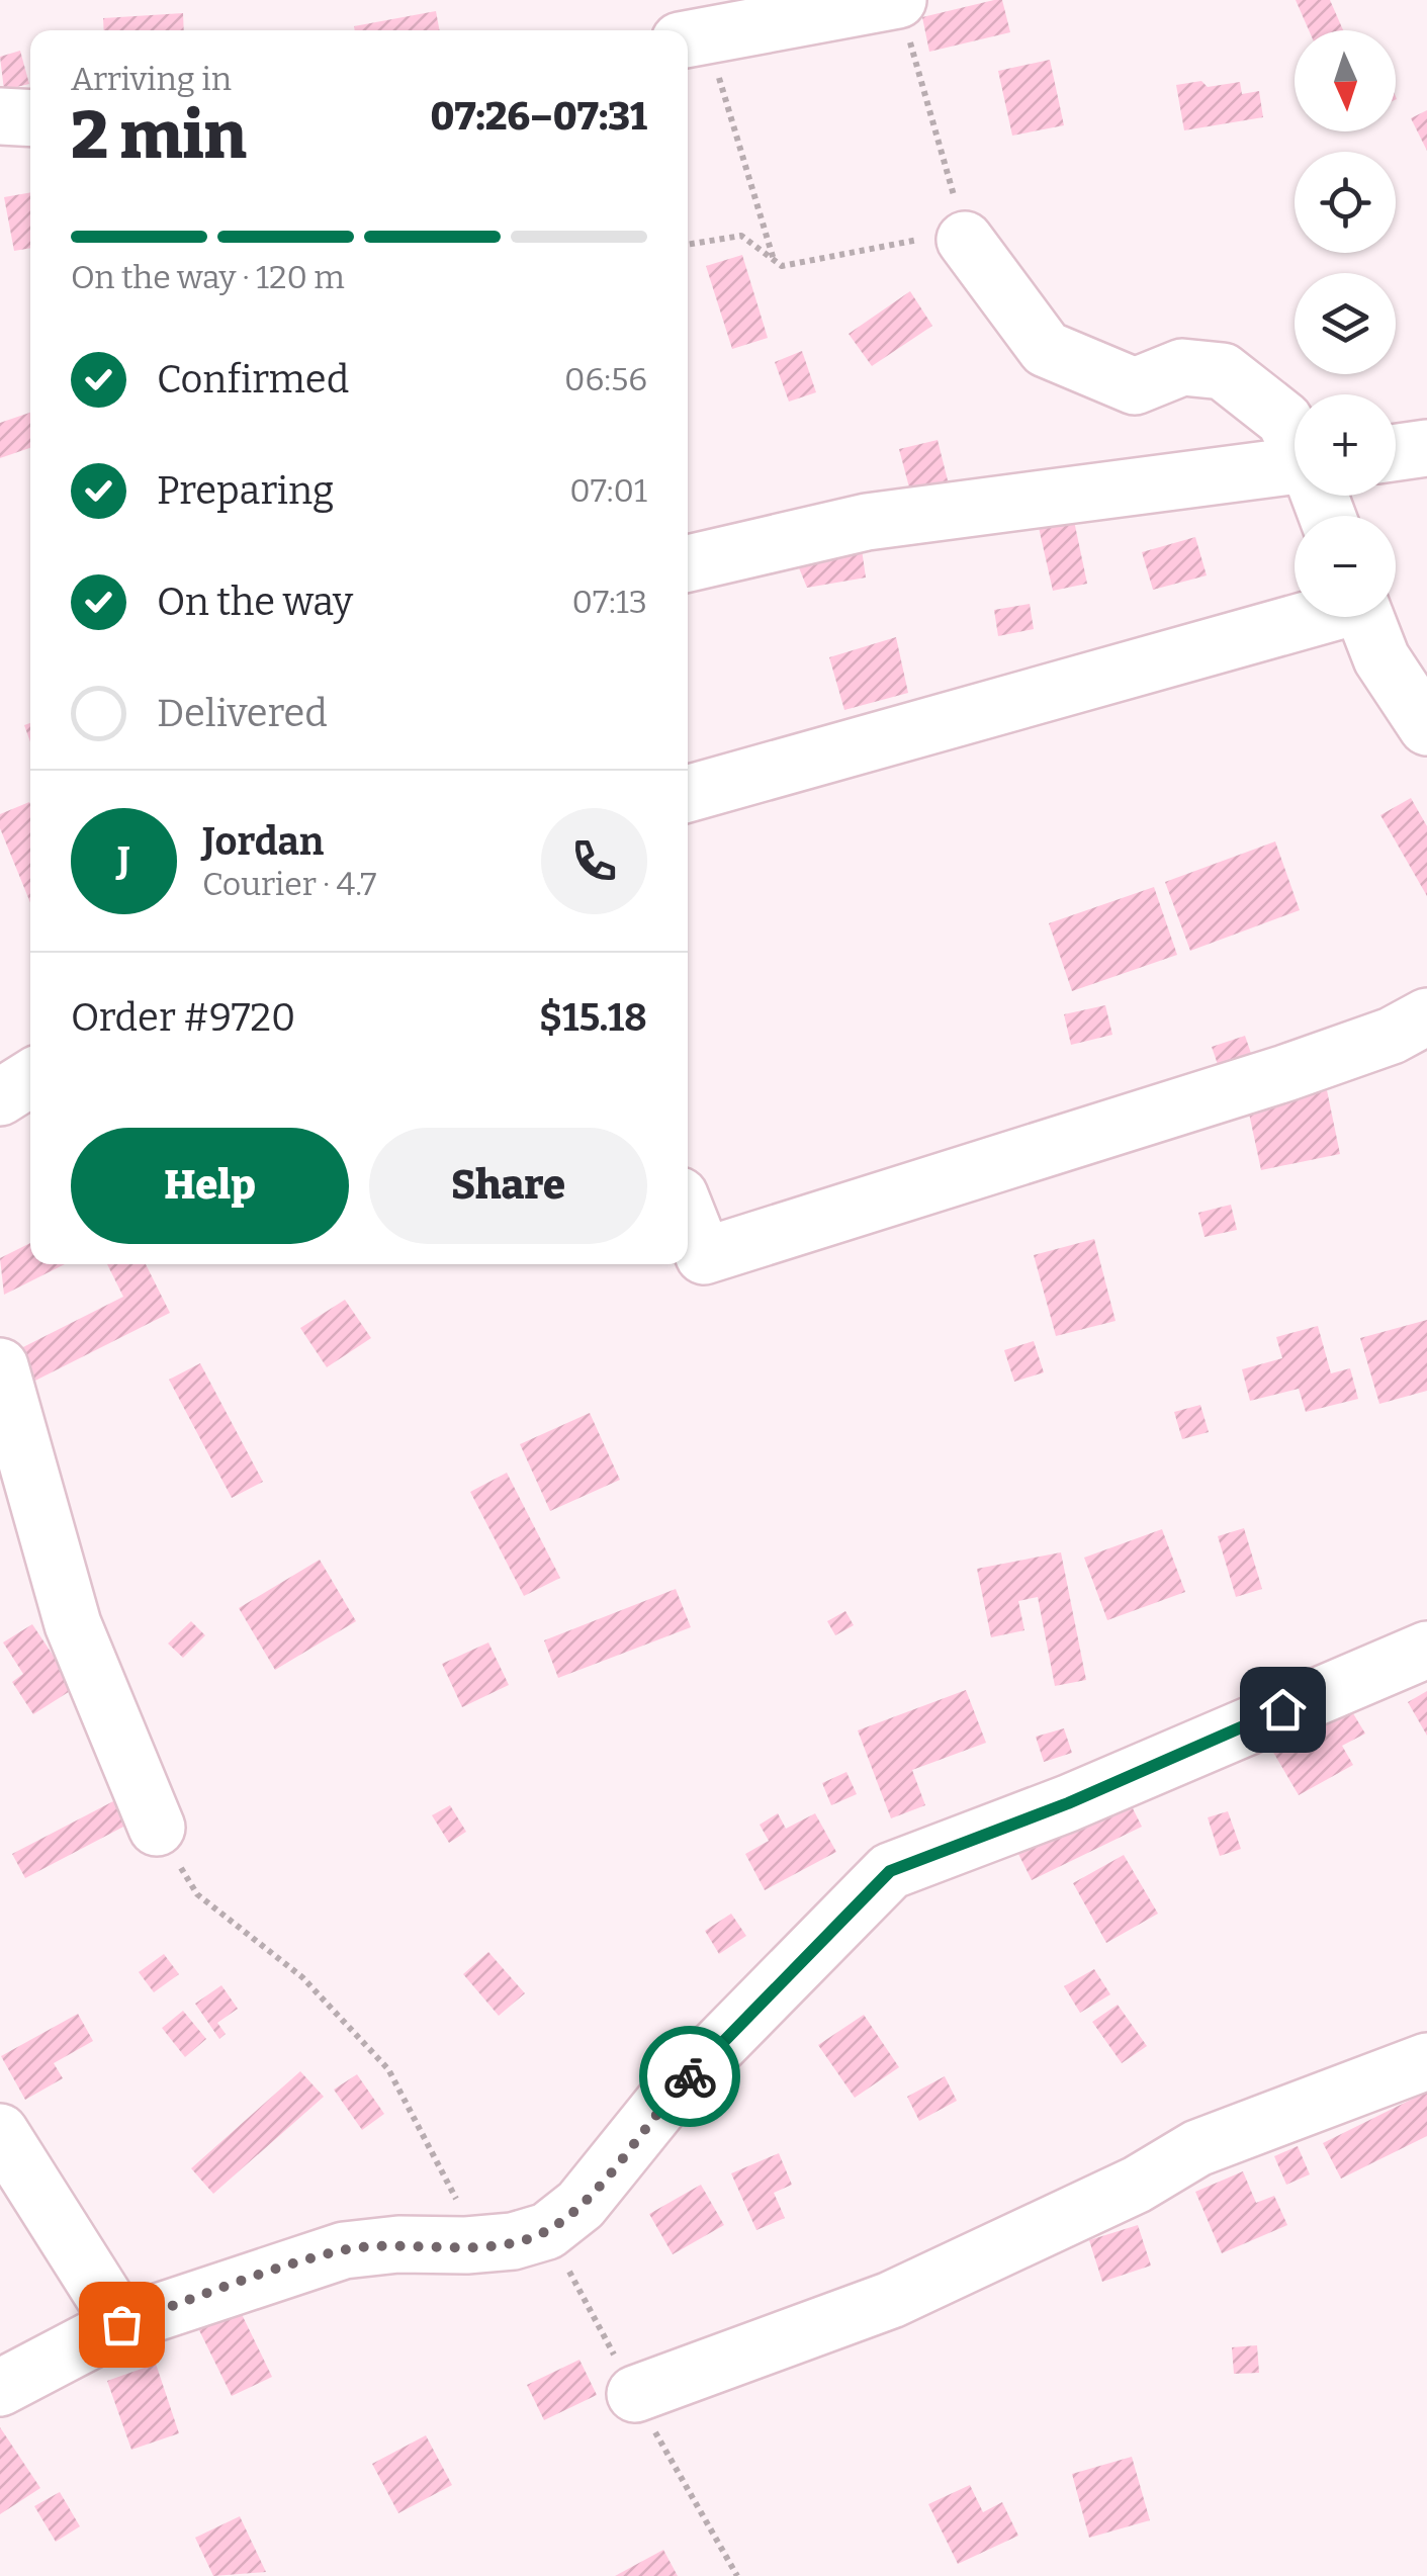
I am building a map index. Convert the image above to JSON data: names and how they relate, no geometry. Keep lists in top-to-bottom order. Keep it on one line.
{"north":"bottom","page":{"map_buttons":["+","−"],"heading":["2 min","Arriving in","07:26–07:31"],"panel":["Jordan","Courier · 4.7","Order #9720","$15.18"],"bar":"On the way · 120 m","list":[["Confirmed","06:56"],["Preparing","07:01"],["On the way","07:13"],"Delivered"],"round":"J","buttons":["Help","Share"]}}
